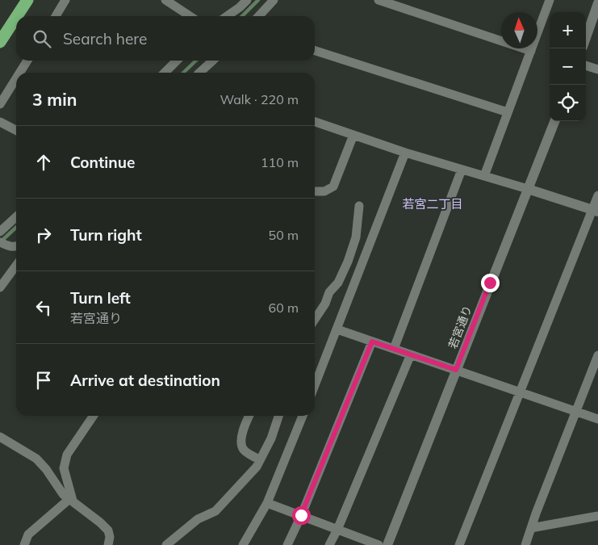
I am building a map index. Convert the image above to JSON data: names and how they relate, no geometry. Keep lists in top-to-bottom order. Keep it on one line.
{"streets":{"street":["若宮通り"]},"districts":["若宮二丁目"],"north":"top","page":{"map_buttons":["+","−"],"search":"Search here","heading":["3 min","Walk · 220 m"],"list":[["Continue","110 m"],["Turn right","50 m"],["Turn left","若宮通り","60 m"],"Arrive at destination"]}}
